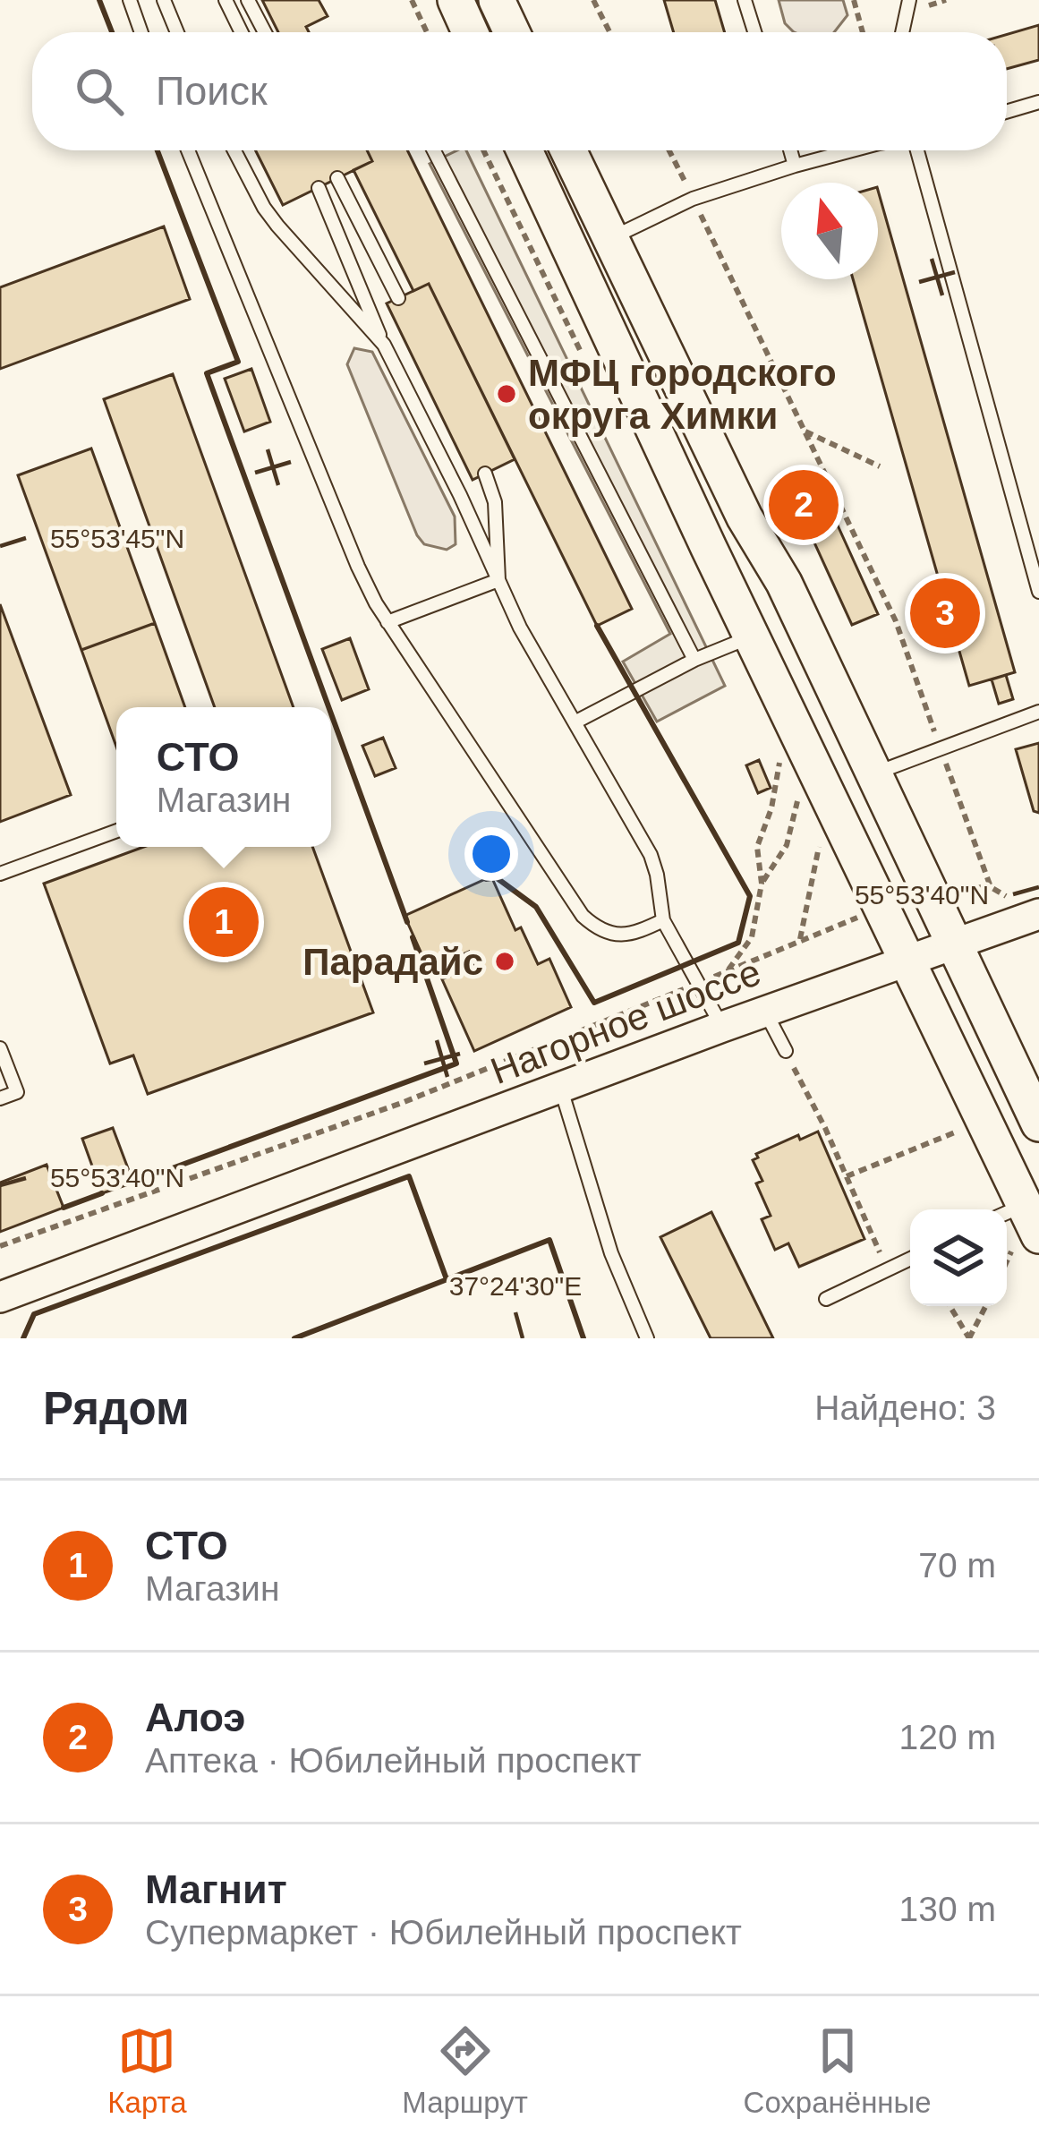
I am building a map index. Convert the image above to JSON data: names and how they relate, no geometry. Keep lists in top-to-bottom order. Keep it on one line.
{"streets":{"street":["Нагорное шоссе"]},"places":["МФЦ городского округа Химки","Парадайс"],"north":"top","page":{"search":"Поиск","pins":["2","3","1"],"popup":["СТО","Магазин"],"heading":["Рядом","Найдено: 3"],"list":[{"mark":"1","name":"СТО","note":"Магазин","value":"70 m"},{"mark":"2","name":"Алоэ","note":"Аптека · Юбилейный проспект","value":"120 m"},{"mark":"3","name":"Магнит","note":"Супермаркет · Юбилейный проспект","value":"130 m"}],"nav":["Карта","Маршрут","Сохранённые"]},"coordinates":["55°53'45\"N","55°53'40\"N","37°24'30\"E"]}
